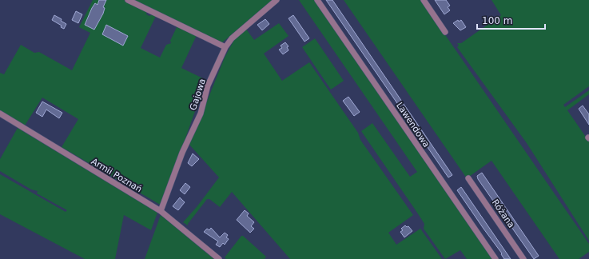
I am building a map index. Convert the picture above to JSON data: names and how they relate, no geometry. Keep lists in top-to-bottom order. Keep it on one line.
{"streets":{"street":["Gajowa","Lawendowa","Armii Poznań","Różana"]},"crossings":[["Gajowa","Armii Poznań"]],"scale_bar":"100 m"}
